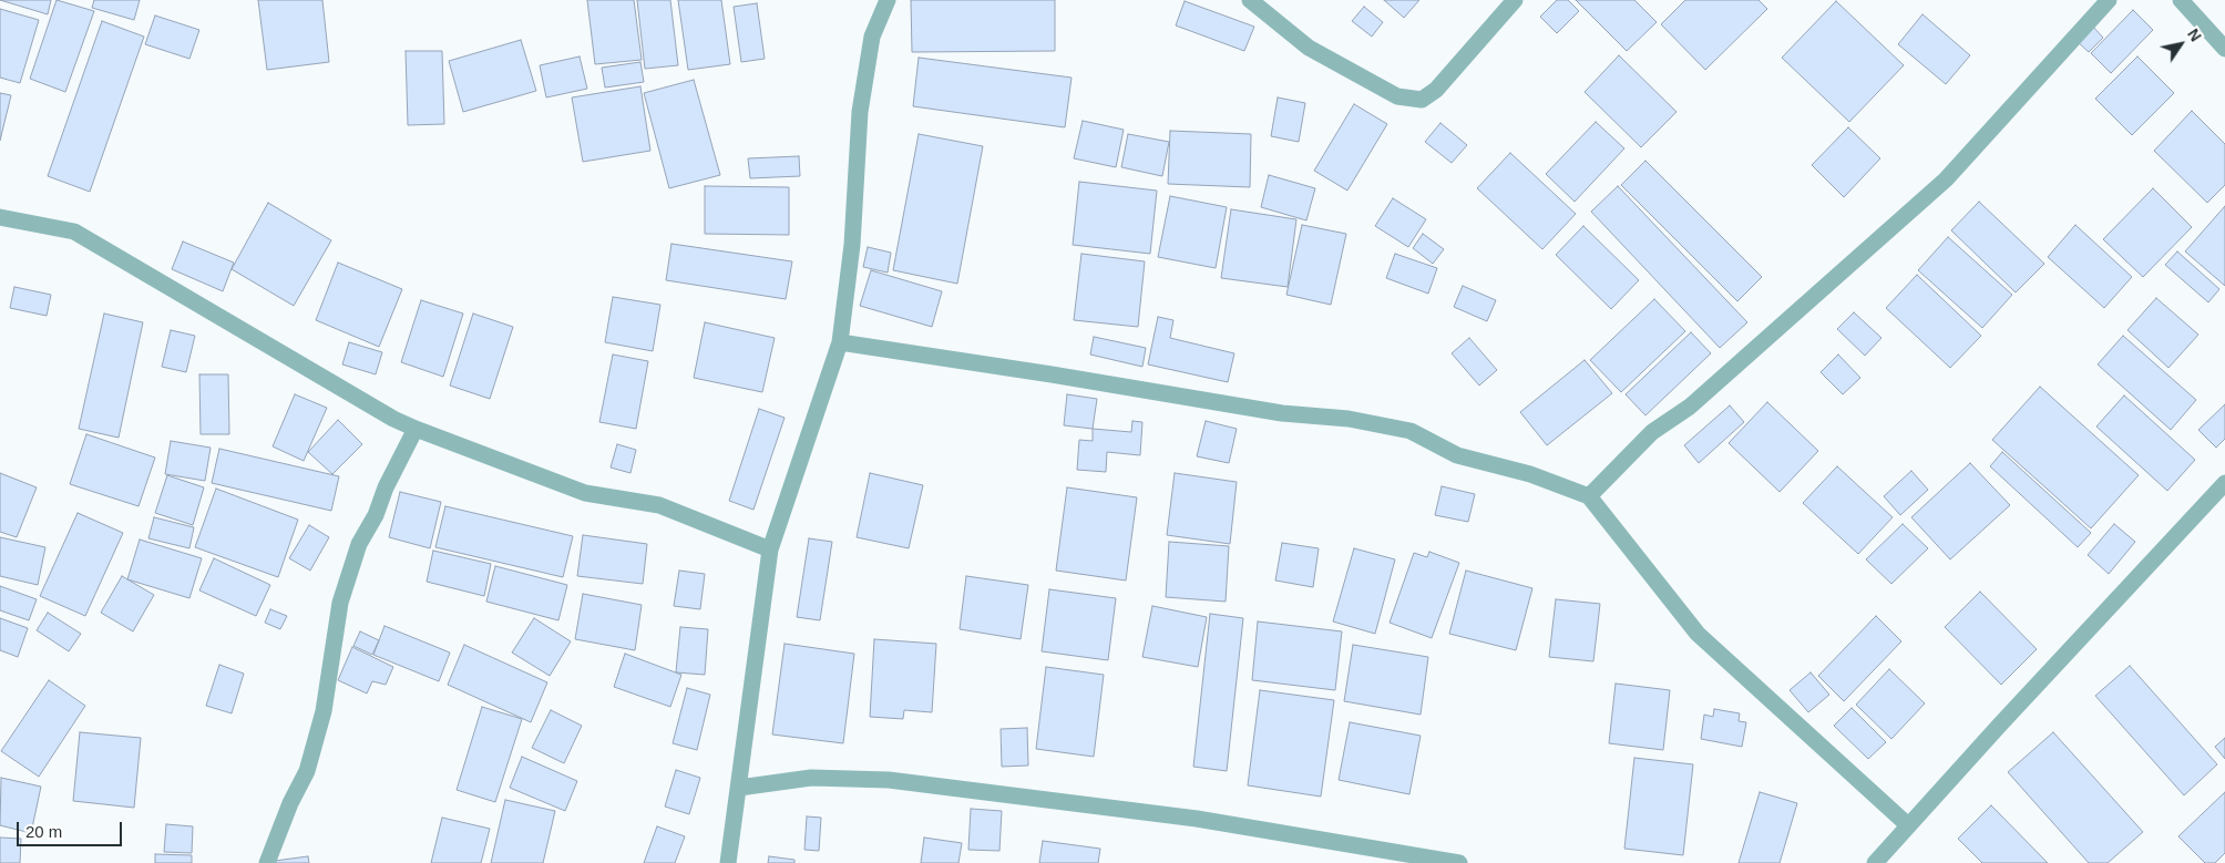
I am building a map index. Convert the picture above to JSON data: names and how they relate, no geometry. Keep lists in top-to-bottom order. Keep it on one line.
{"scale_bar":"20 m","north":"top right"}
